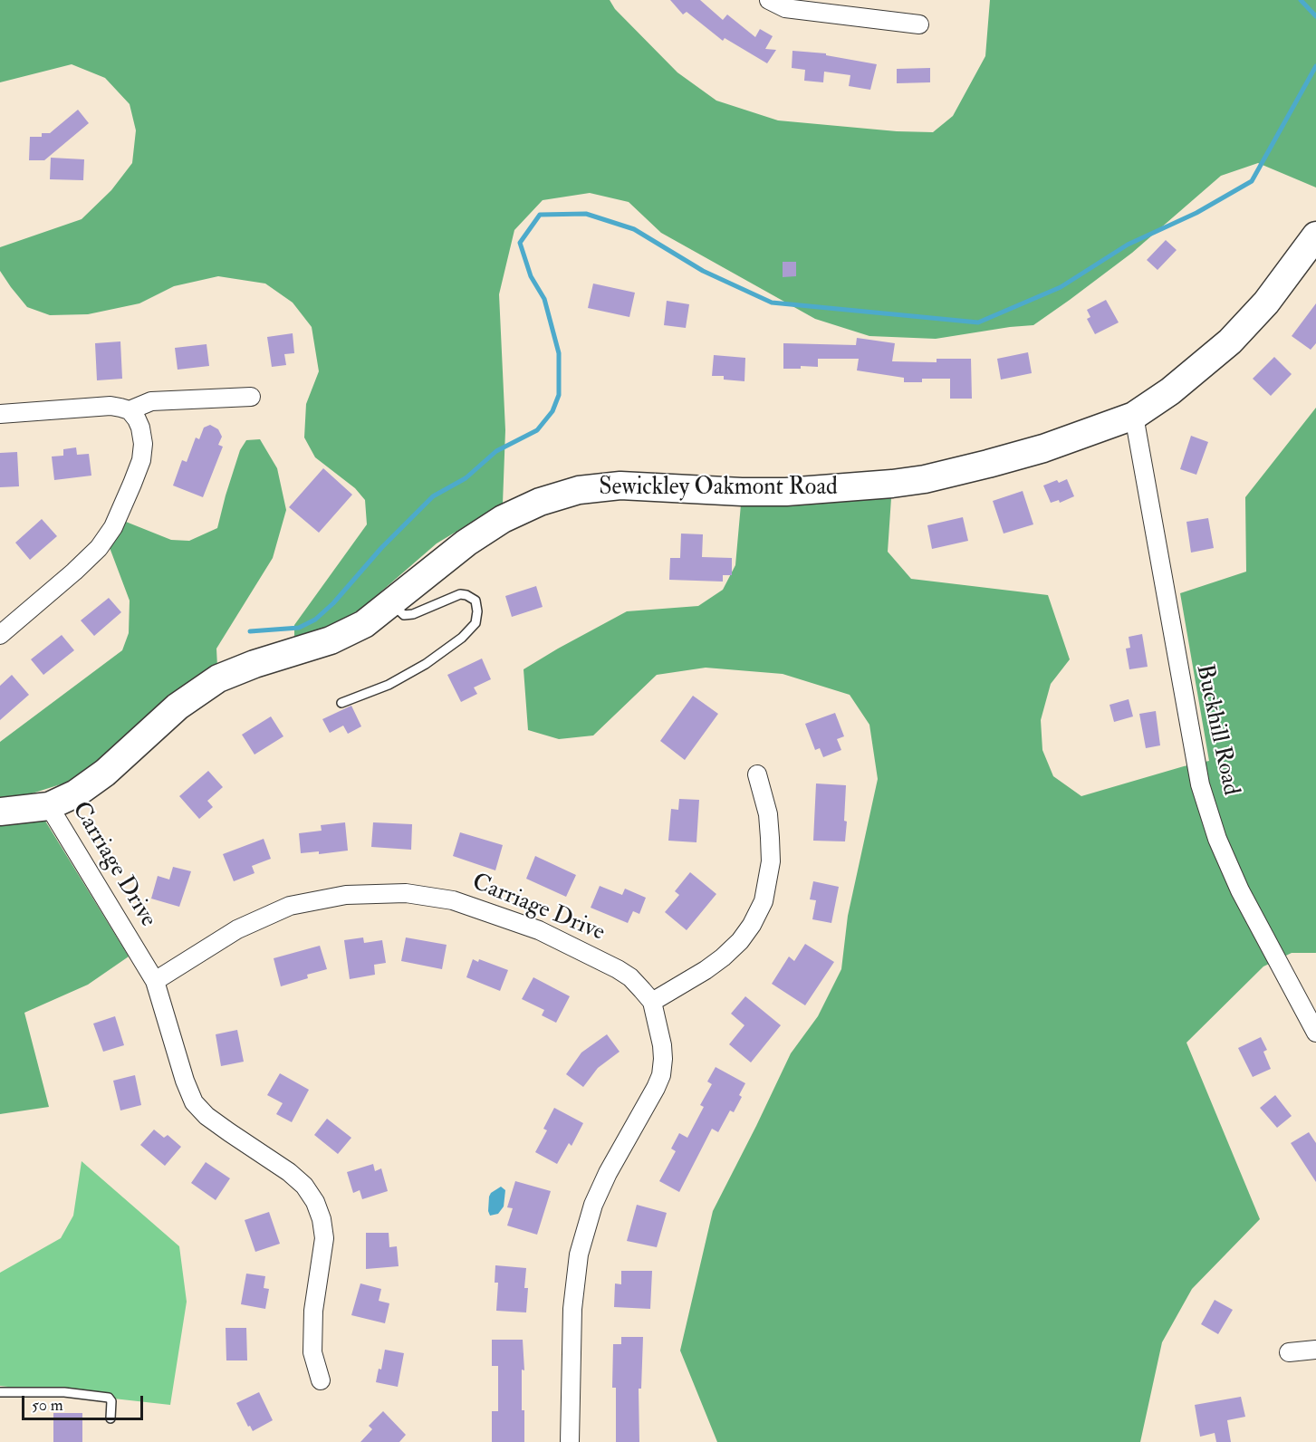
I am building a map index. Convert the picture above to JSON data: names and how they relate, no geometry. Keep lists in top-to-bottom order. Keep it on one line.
{"streets":{"main road":["Sewickley Oakmont Road"],"street":["Buckhill Road","Carriage Drive"]},"crossings":[["Sewickley Oakmont Road","Buckhill Road"],["Sewickley Oakmont Road","Carriage Drive"]],"scale_bar":"50 m"}
